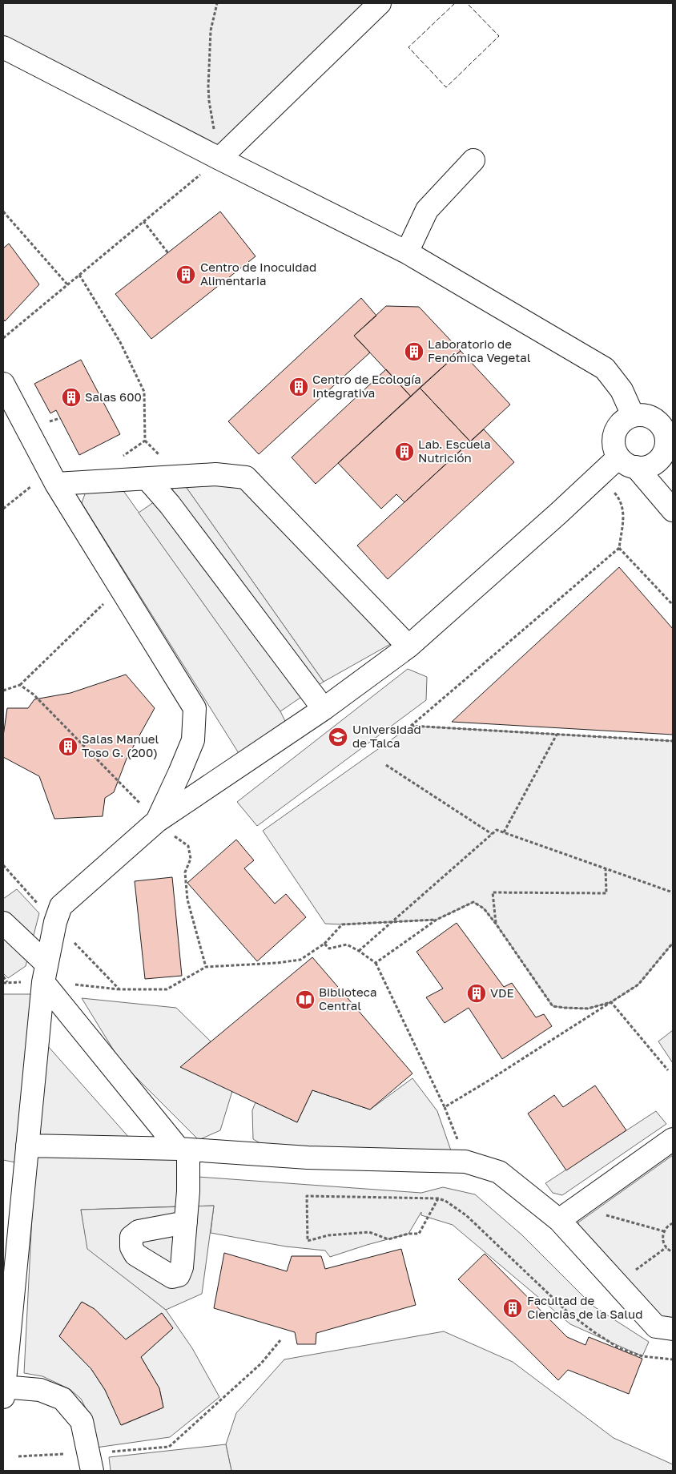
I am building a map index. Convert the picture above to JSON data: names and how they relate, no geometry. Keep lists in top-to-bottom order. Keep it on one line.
{"places":{"building":["Centro de Inocuidad Alimentaria","Laboratorio de Fenómica Vegetal","Centro de Ecología Integrativa","Salas 600","Lab. Escuela Nutrición","Salas Manuel Toso G. (200)","VDE","Facultad de Ciencias de la Salud"],"school or university":["Universidad de Talca"],"library":["Biblioteca Central"]}}
